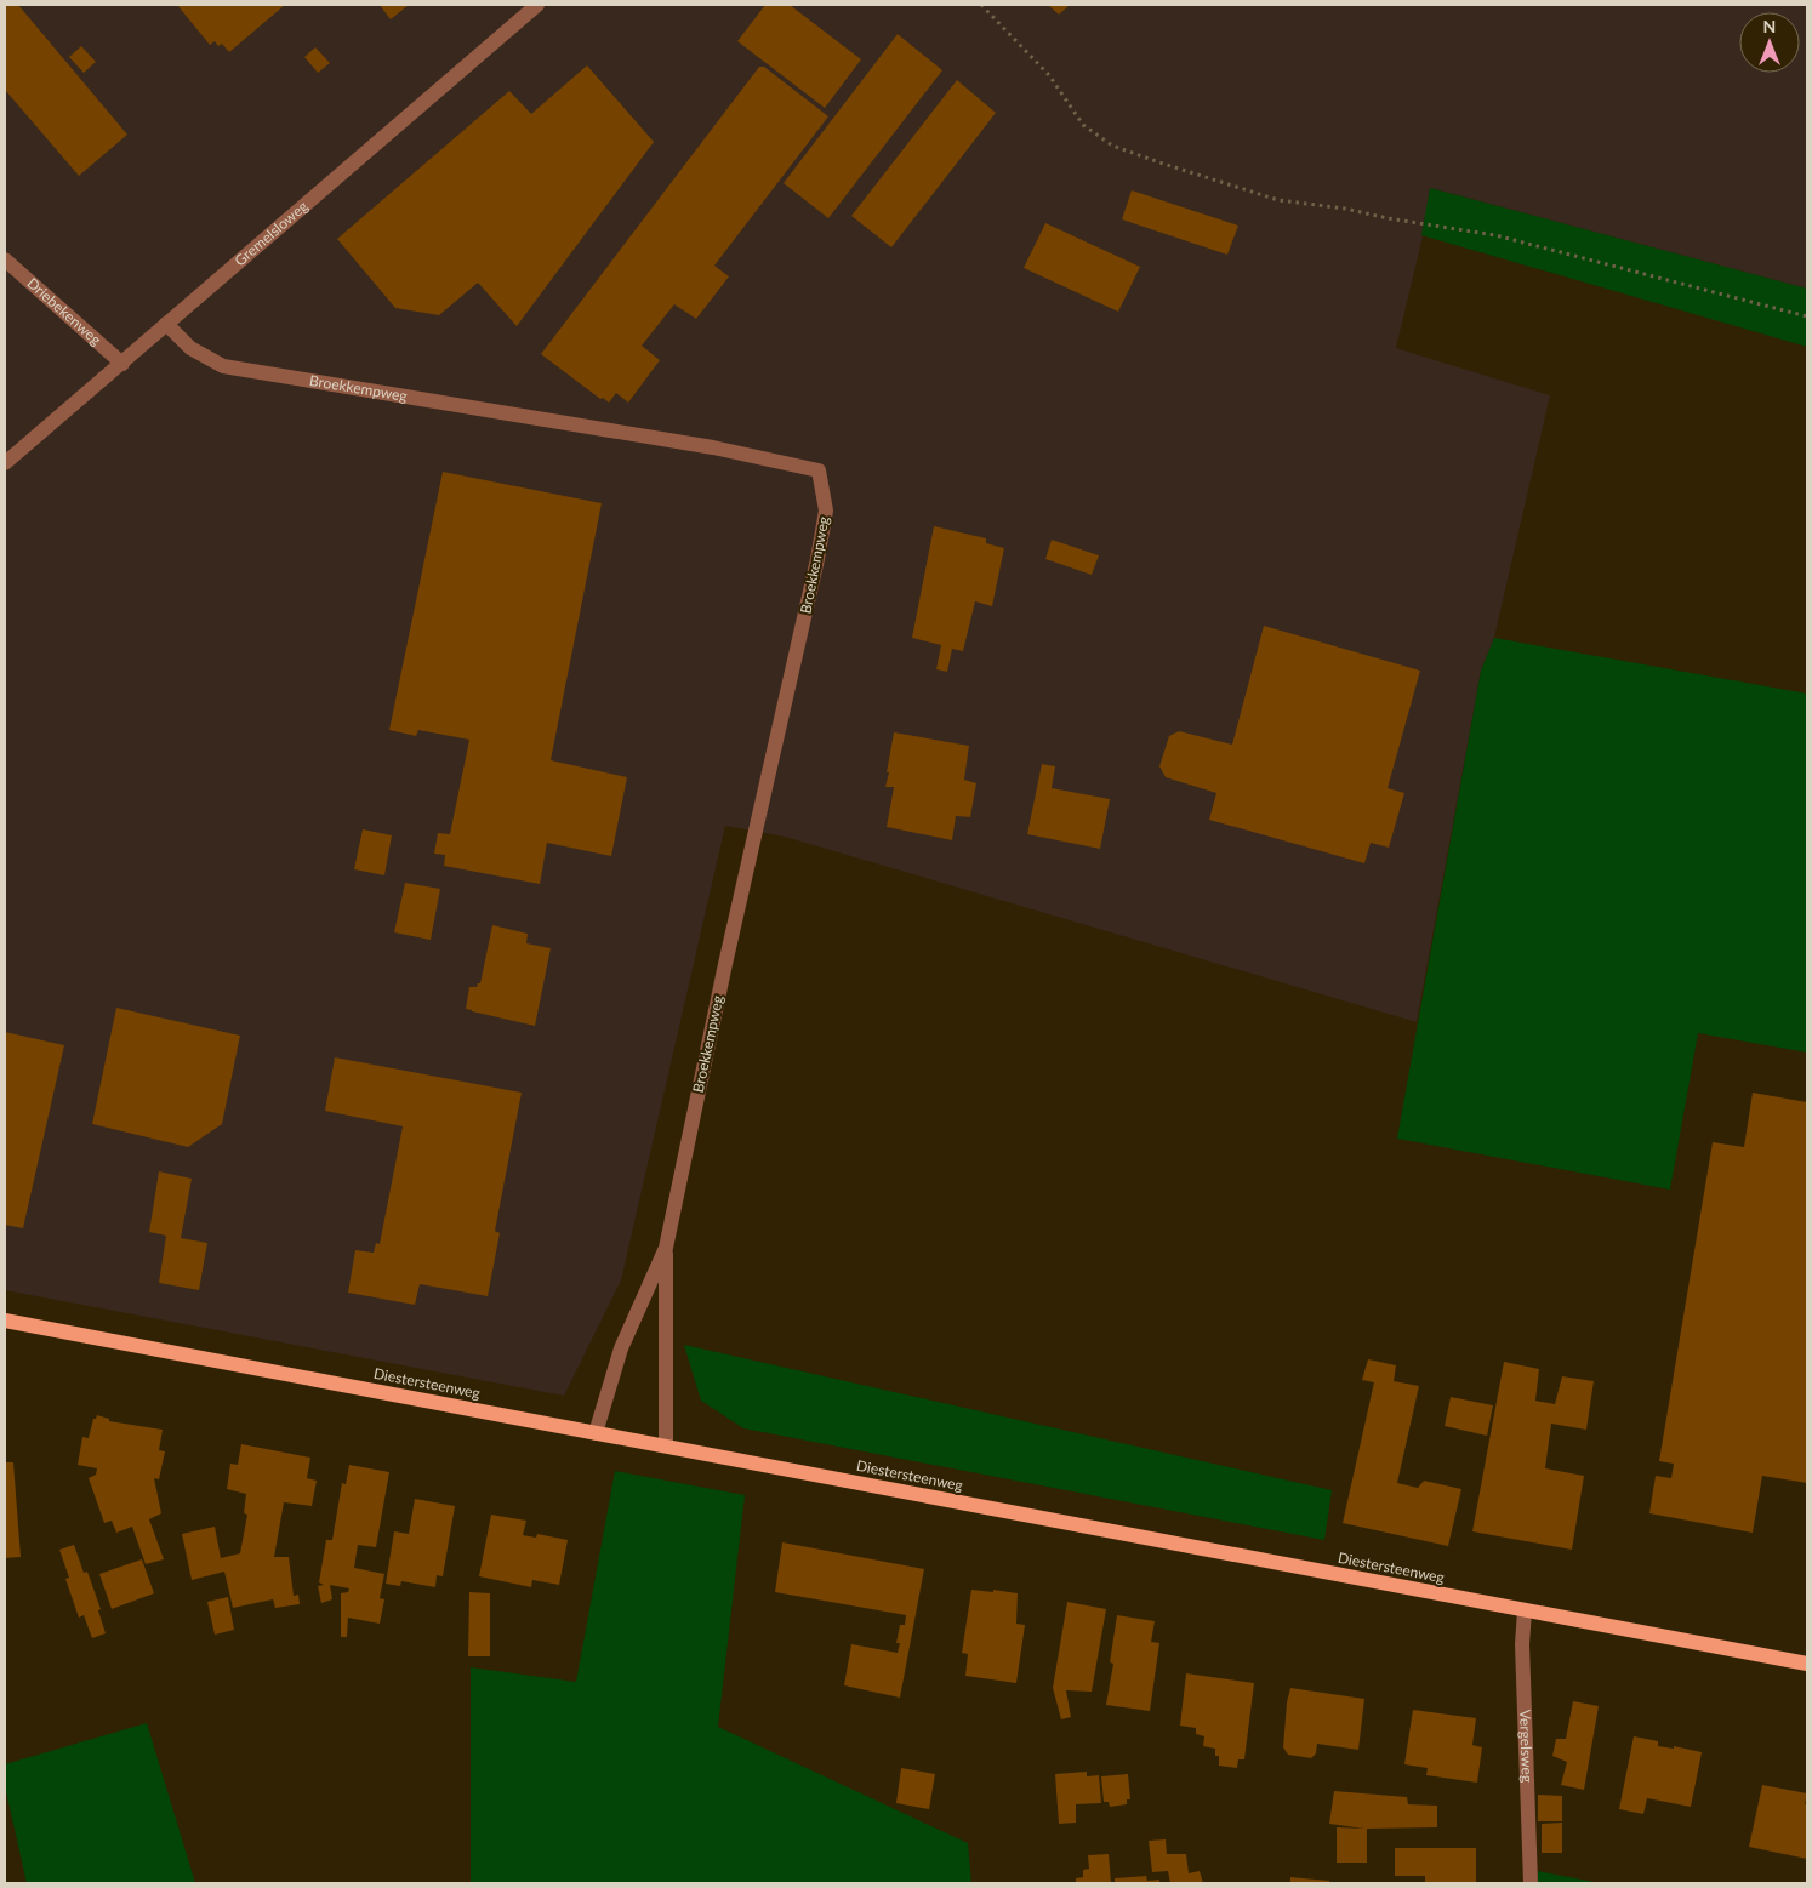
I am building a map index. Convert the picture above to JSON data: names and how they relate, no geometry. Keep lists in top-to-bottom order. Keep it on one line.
{"streets":{"main road":["Diestersteenweg"],"street":["Gremelsloweg","Driebekenweg","Broekkempweg","Vergelsweg"]},"crossings":[["Gremelsloweg","Driebekenweg"],["Gremelsloweg","Broekkempweg"],["Broekkempweg","Diestersteenweg"],["Diestersteenweg","Vergelsweg"]],"north":"top"}
